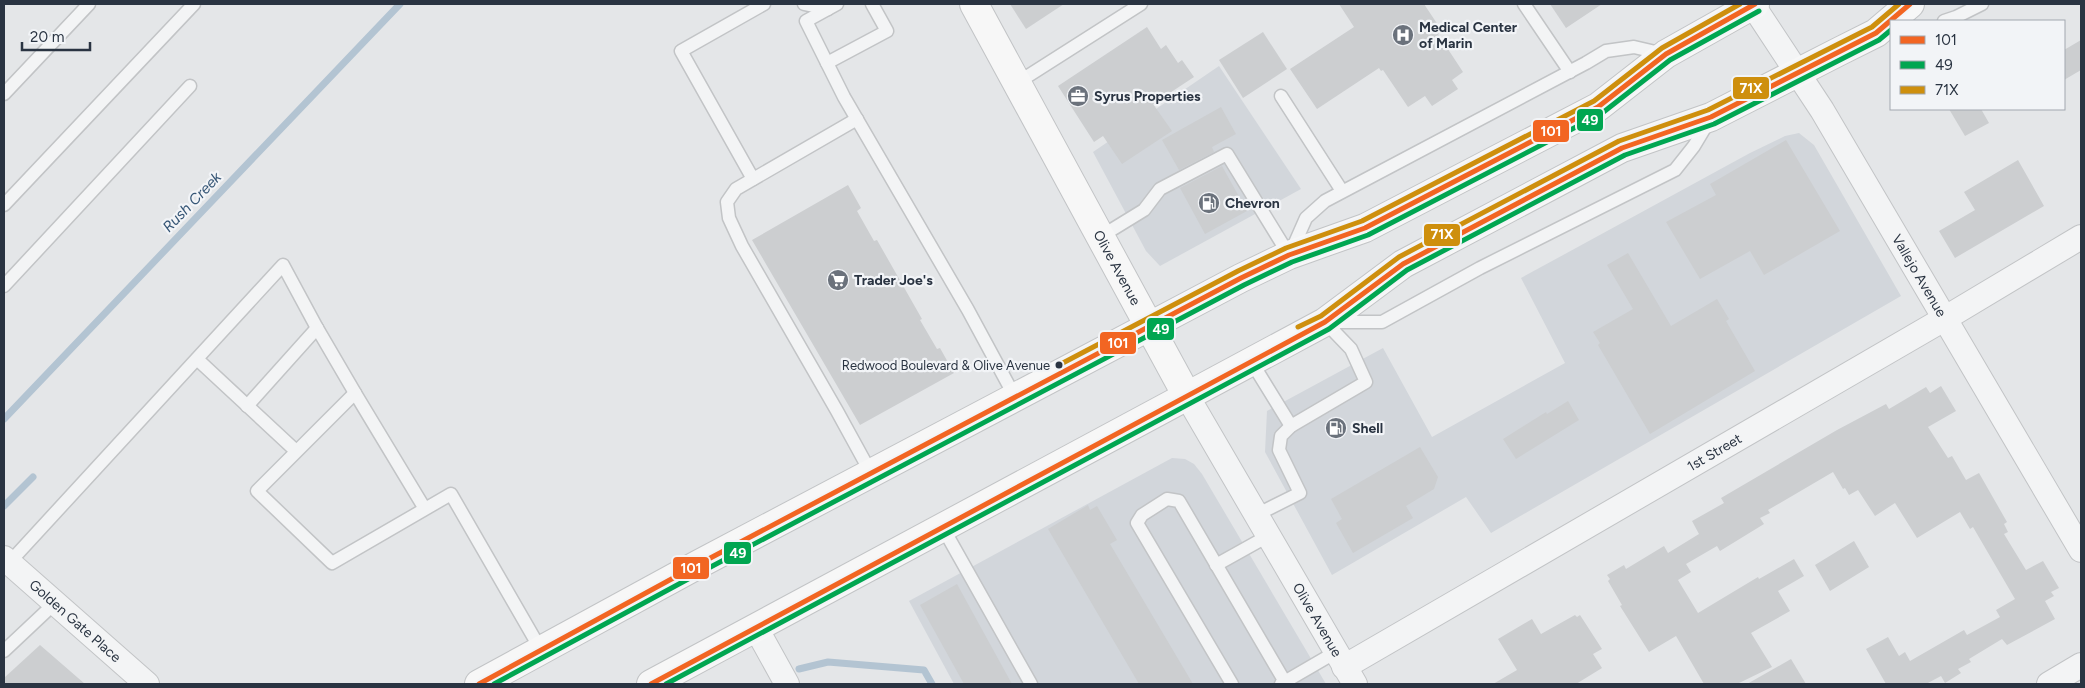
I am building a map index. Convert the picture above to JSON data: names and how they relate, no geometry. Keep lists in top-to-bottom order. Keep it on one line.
{"streets":{"main road":["Olive Avenue"],"street":["Vallejo Avenue","1st Street","Golden Gate Place"]},"crossings":[["Olive Avenue","1st Street"],["Vallejo Avenue","1st Street"]],"water":["Rush Creek"],"places":{"hospital":["Medical Center of Marin"],"office":["Syrus Properties"],"fuel station":["Chevron","Shell"],"supermarket":["Trader Joe's"],"other":["Redwood Boulevard & Olive Avenue"]},"lines":["transit line 101","transit line 71X","transit line 49"],"legend":["101","49","71X"],"scale_bar":"20 m"}
